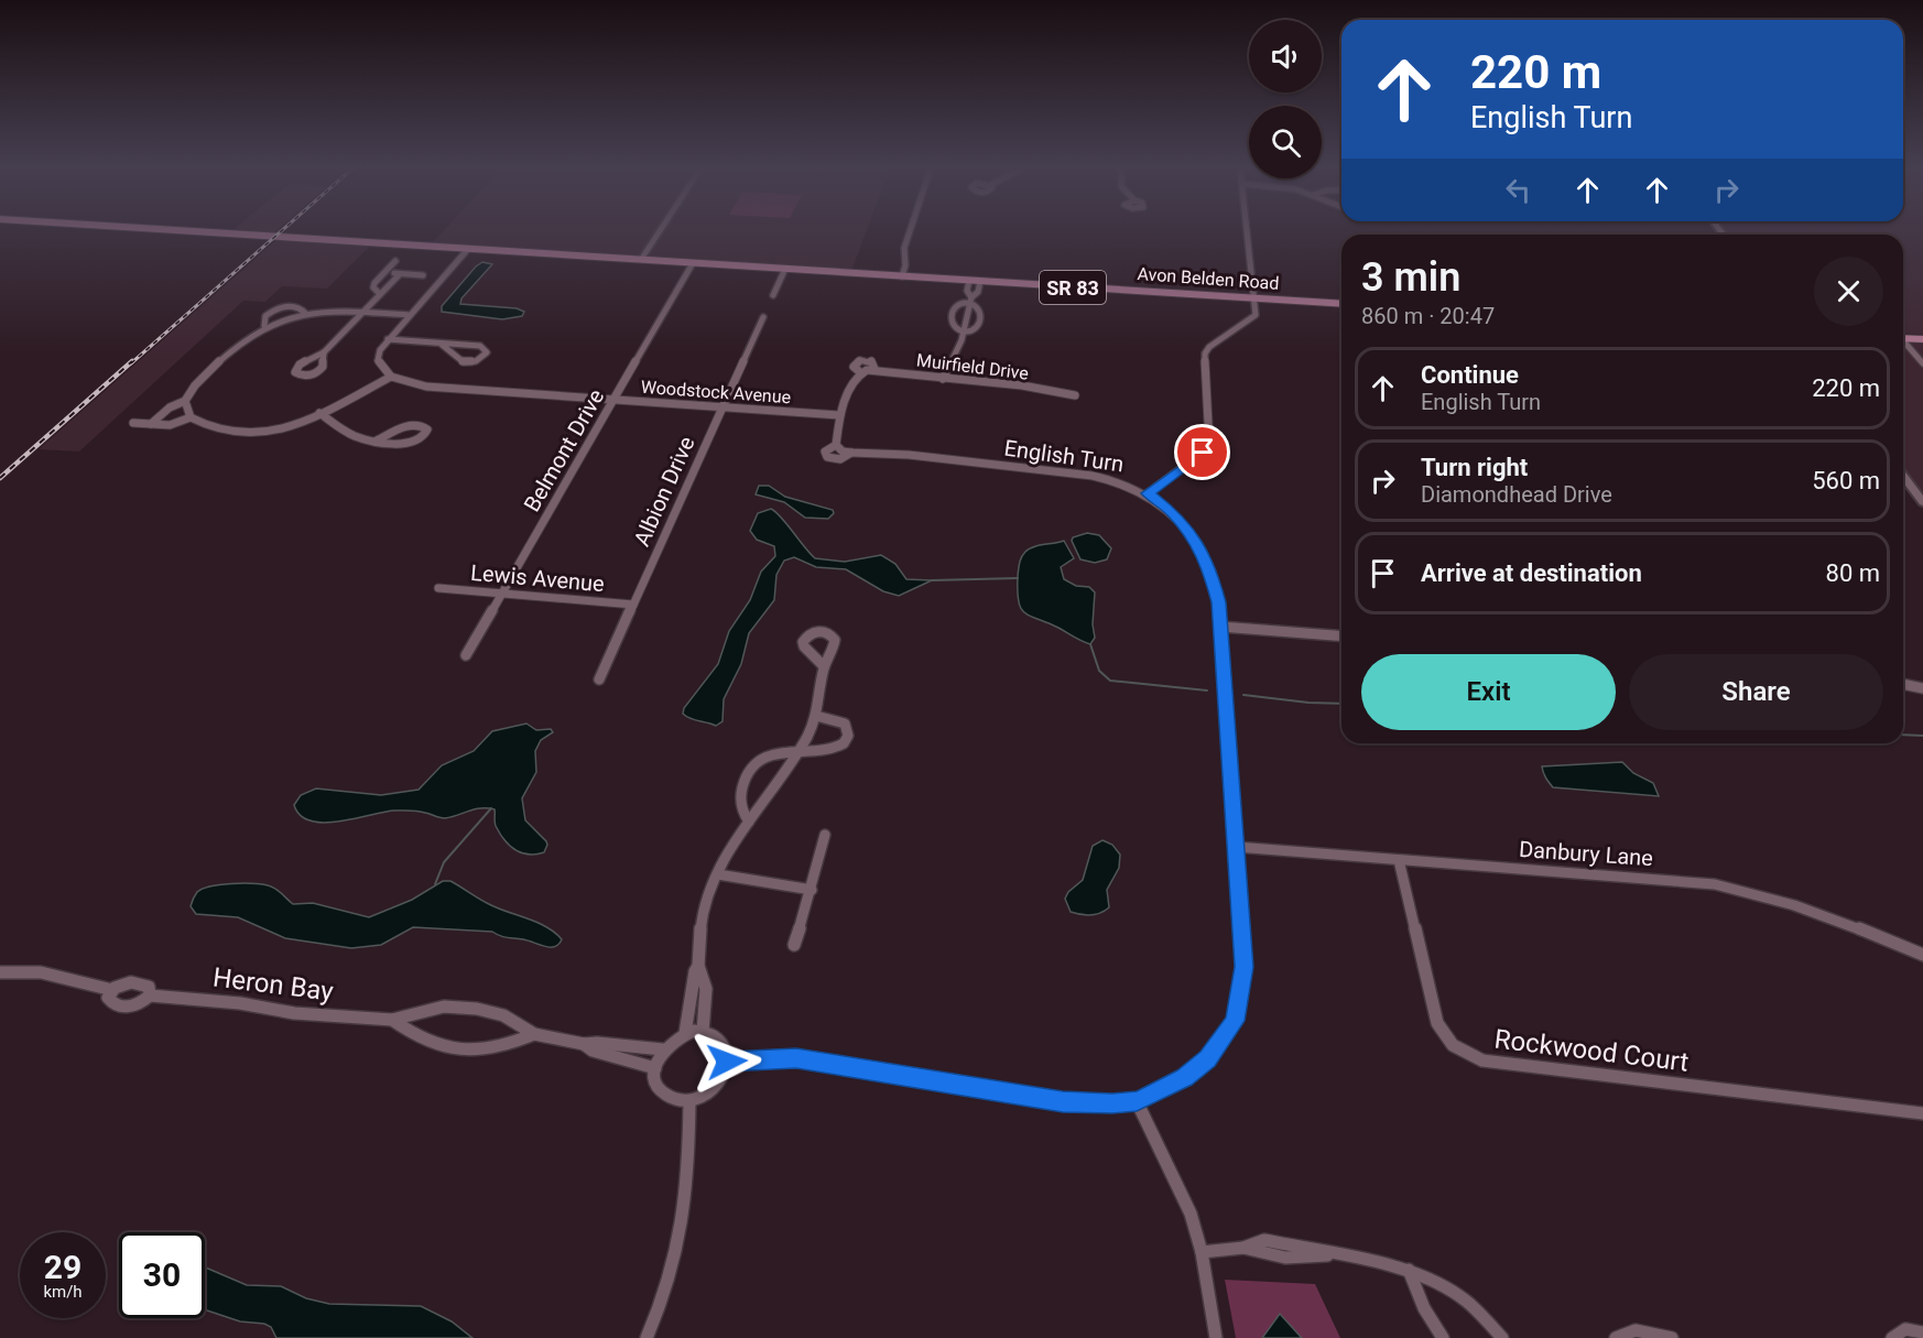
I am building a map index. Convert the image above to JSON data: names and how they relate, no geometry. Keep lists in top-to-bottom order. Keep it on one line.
{"streets":{"main road":["Avon Belden Road","SR 83"],"street":["Muirfield Drive","Woodstock Avenue","Belmont Drive","English Turn","Albion Drive","Lewis Avenue","Danbury Lane","Heron Bay","Rockwood Court"]},"crossings":[["Avon Belden Road","Belmont Drive"],["Muirfield Drive","Woodstock Avenue"],["Woodstock Avenue","Belmont Drive"],["Woodstock Avenue","Albion Drive"],["Belmont Drive","Lewis Avenue"],["English Turn","Danbury Lane"],["Albion Drive","Lewis Avenue"],["Danbury Lane","Rockwood Court"]],"page":{"turn":["220 m","English Turn"],"heading":["3 min","860 m · 20:47"],"list":[{"name":"Continue","note":"English Turn","value":"220 m"},{"name":"Turn right","note":"Diamondhead Drive","value":"560 m"},{"name":"Arrive at destination","value":"80 m"}],"buttons":["Exit","Share"],"speed":"29 km/h","limit":"30"}}
